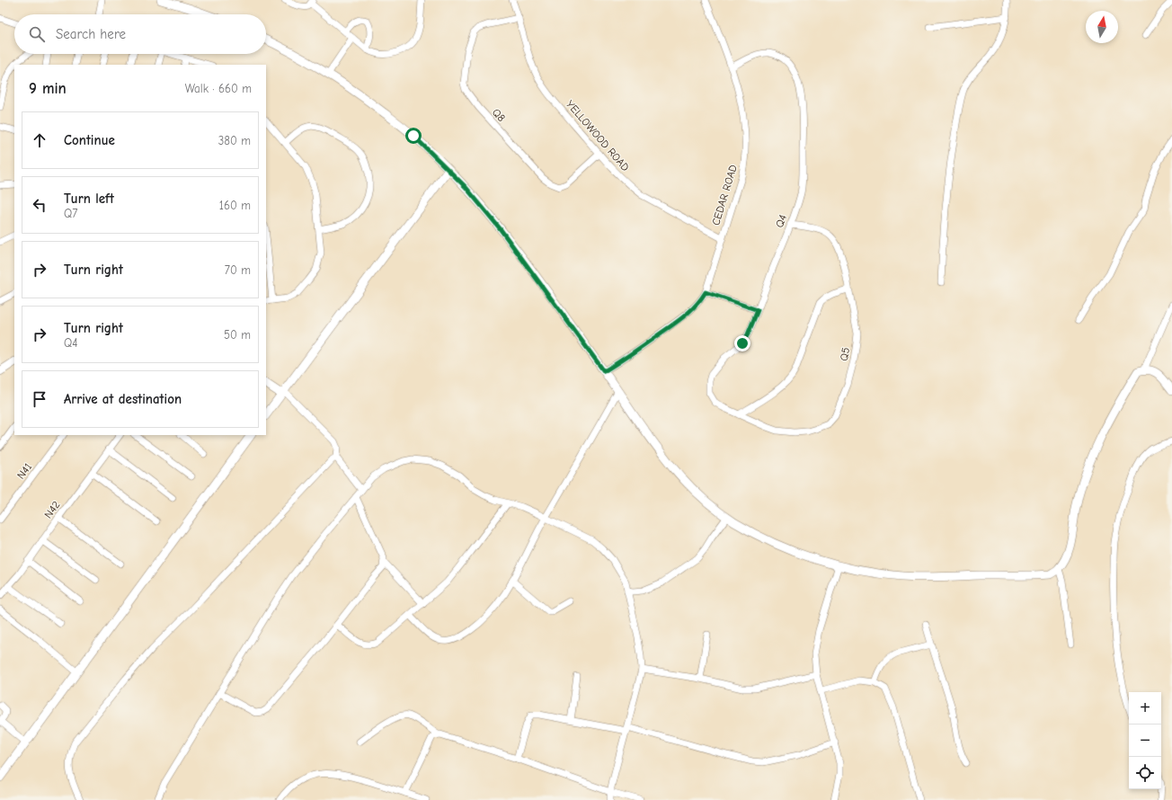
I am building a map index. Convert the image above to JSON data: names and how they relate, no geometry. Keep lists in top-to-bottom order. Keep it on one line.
{"streets":{"street":["Q8","YELLOWOOD ROAD","CEDAR ROAD","Q4","Q5","N41","N42"]},"crossings":[["Q8","YELLOWOOD ROAD"],["YELLOWOOD ROAD","CEDAR ROAD"],["CEDAR ROAD","Q4"],["Q4","Q5"]],"north":"top","page":{"search":"Search here","heading":["9 min","Walk · 660 m"],"list":[["Continue","380 m"],["Turn left","Q7","160 m"],["Turn right","70 m"],["Turn right","Q4","50 m"],"Arrive at destination"],"map_buttons":["+","−"]}}
